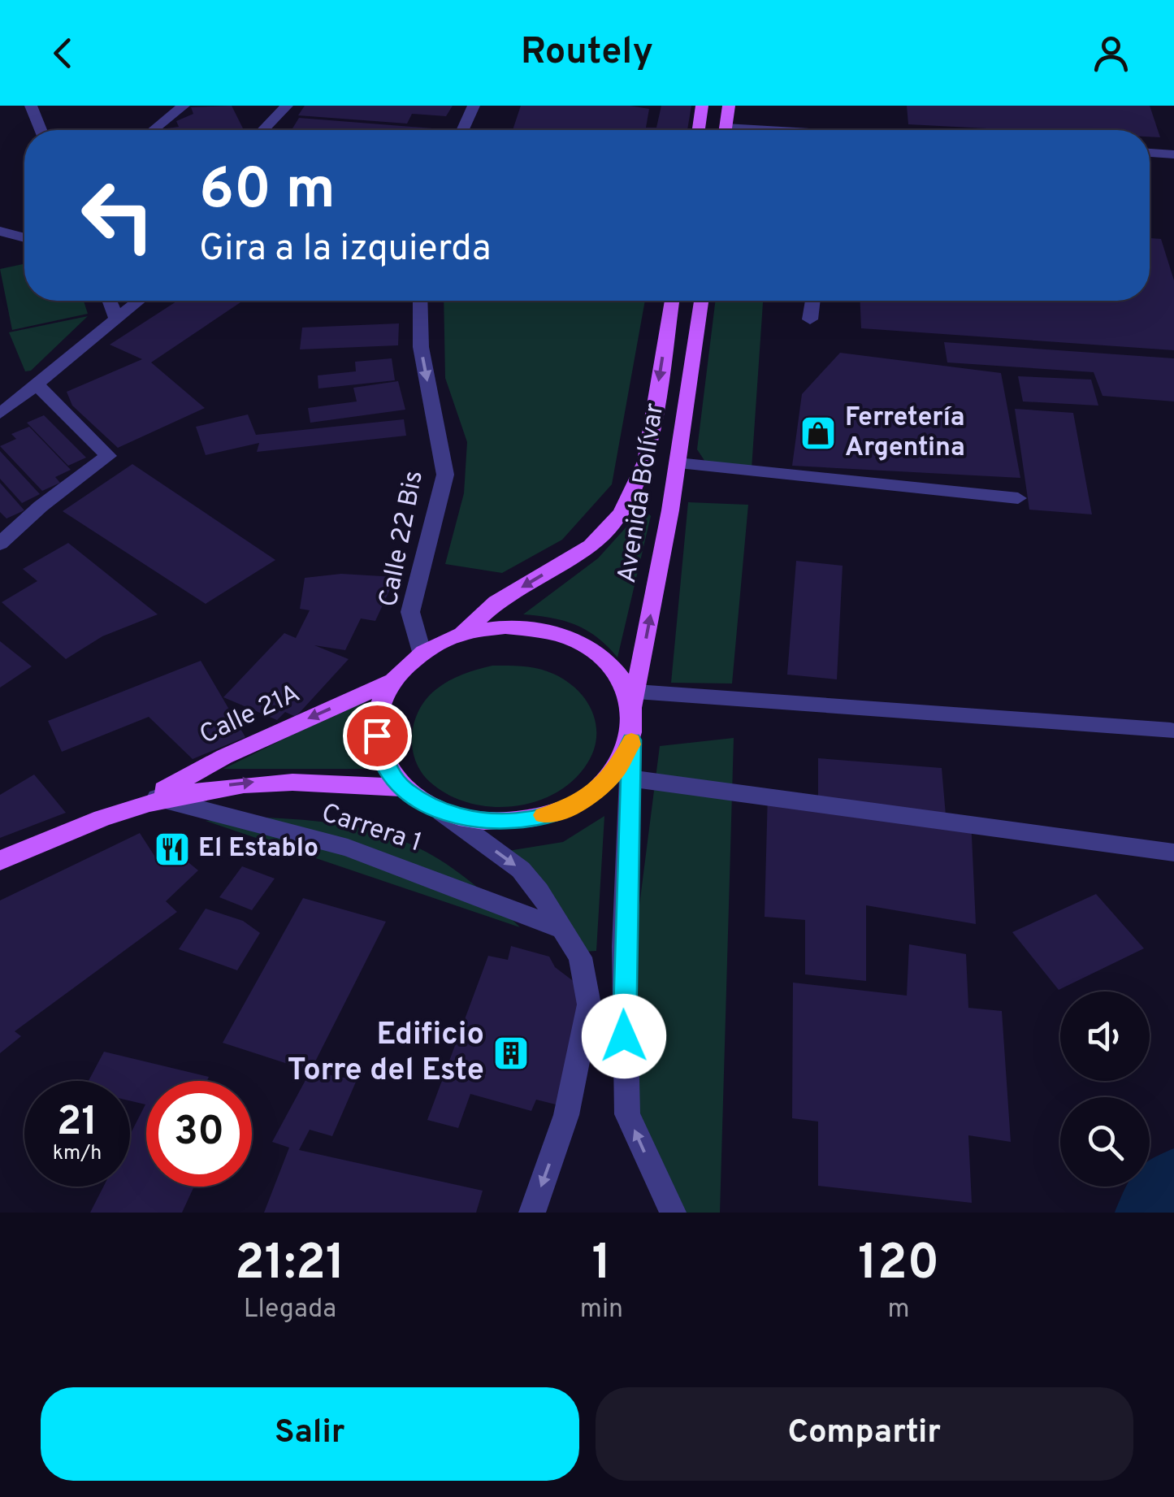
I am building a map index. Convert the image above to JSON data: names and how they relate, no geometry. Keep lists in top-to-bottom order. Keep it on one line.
{"streets":{"main road":["Avenida Bolívar","Calle 21A"],"street":["Calle 22 Bis","Carrera 1"]},"crossings":[["Avenida Bolívar","Calle 22 Bis"],["Avenida Bolívar","Calle 21A"],["Calle 22 Bis","Calle 21A"],["Calle 21A","Carrera 1"]],"one_way":["Calle 22 Bis"],"places":{"shop":["Ferretería Argentina"],"restaurant":["El Establo"],"building":["Edificio Torre del Este"]},"page":{"header":"Routely","turn":["60 m","Gira a la izquierda"],"speed":"21 km/h","limit":"30","eta":["21:21","Llegada","1","min","120","m"],"buttons":["Salir","Compartir"]}}
